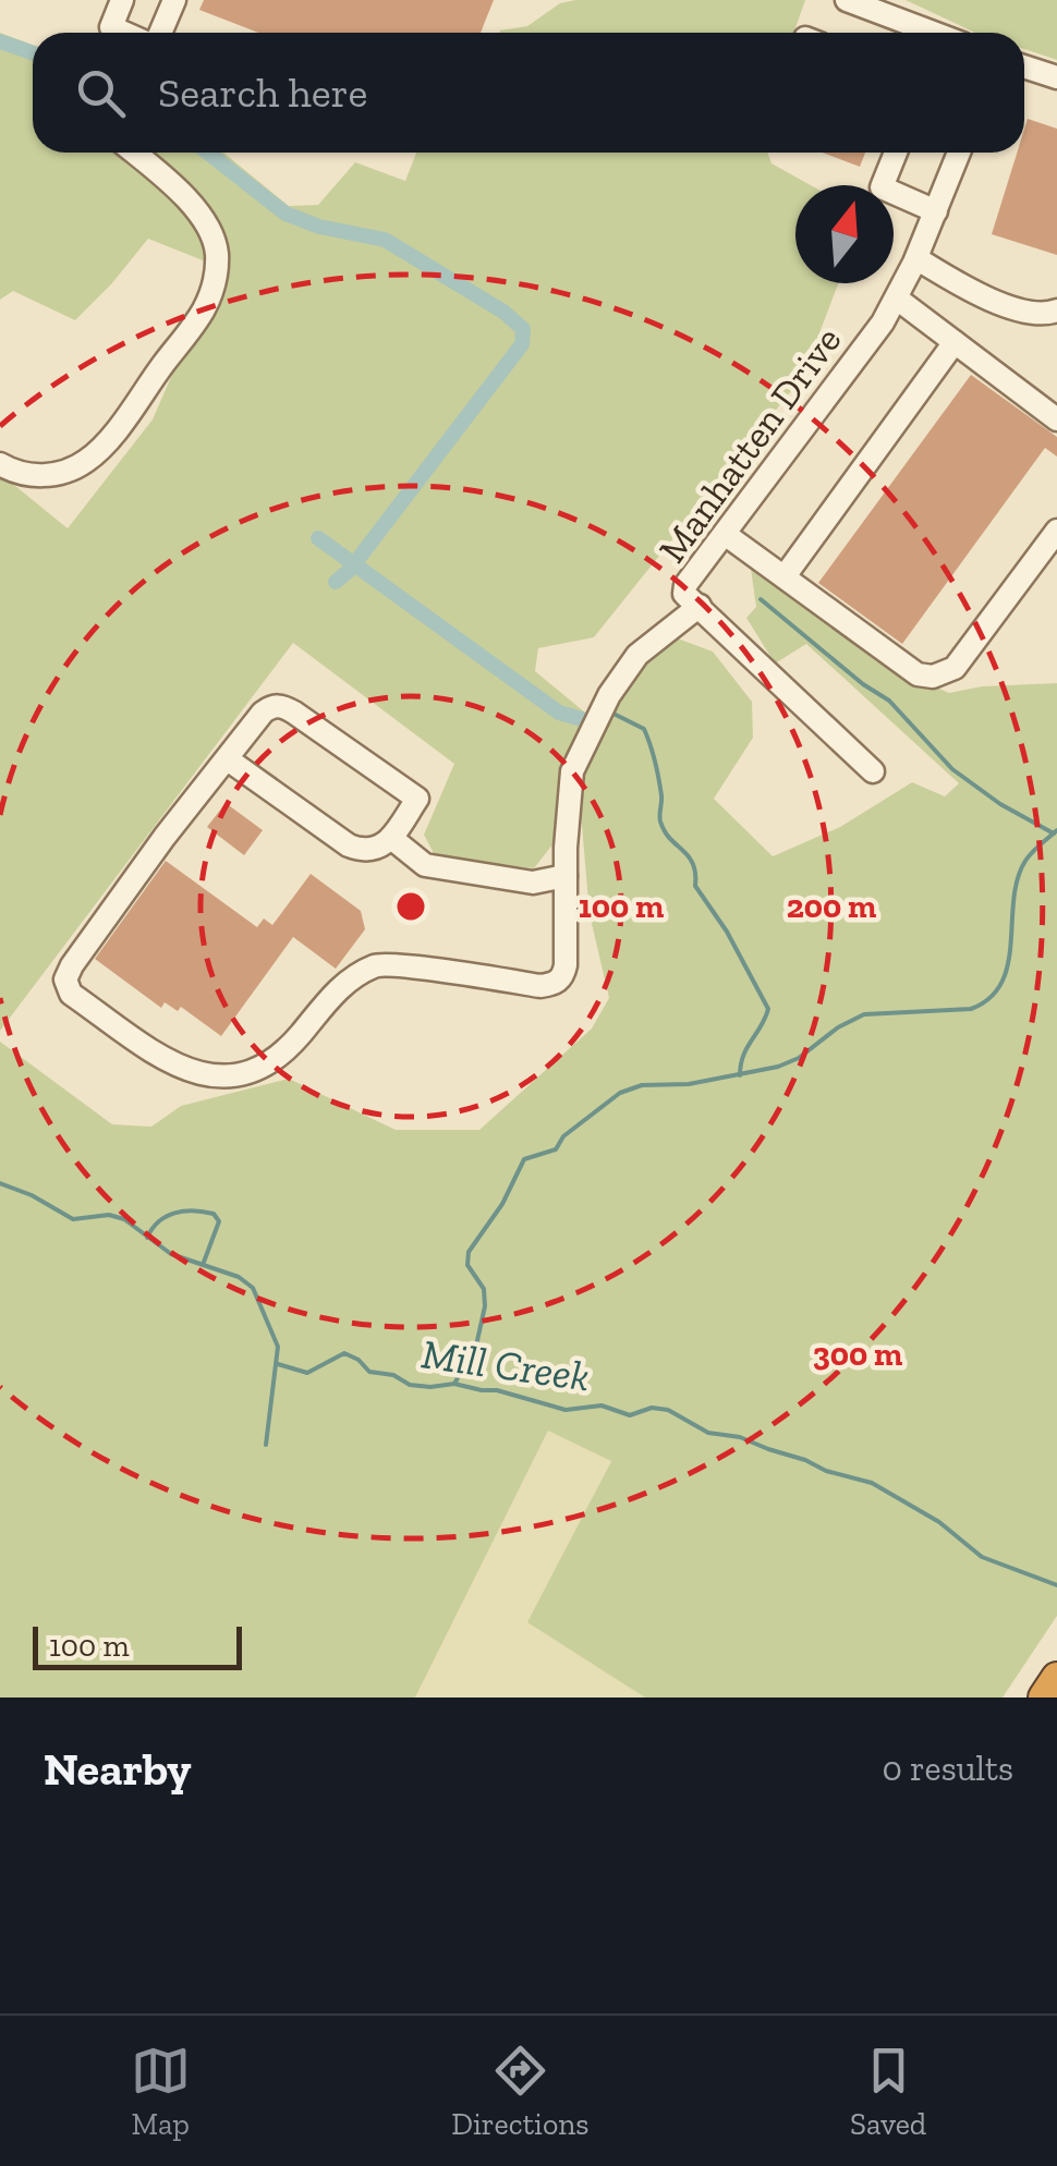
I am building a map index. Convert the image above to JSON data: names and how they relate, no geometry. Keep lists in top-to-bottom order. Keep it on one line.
{"streets":{"street":["Manhatten Drive"]},"water":["Mill Creek"],"scale_bar":"100 m","north":"top","page":{"search":"Search here","scale":"100 m","heading":["Nearby","0 results"],"nav":["Map","Directions","Saved"]},"rings":["100 m","200 m","300 m"]}
